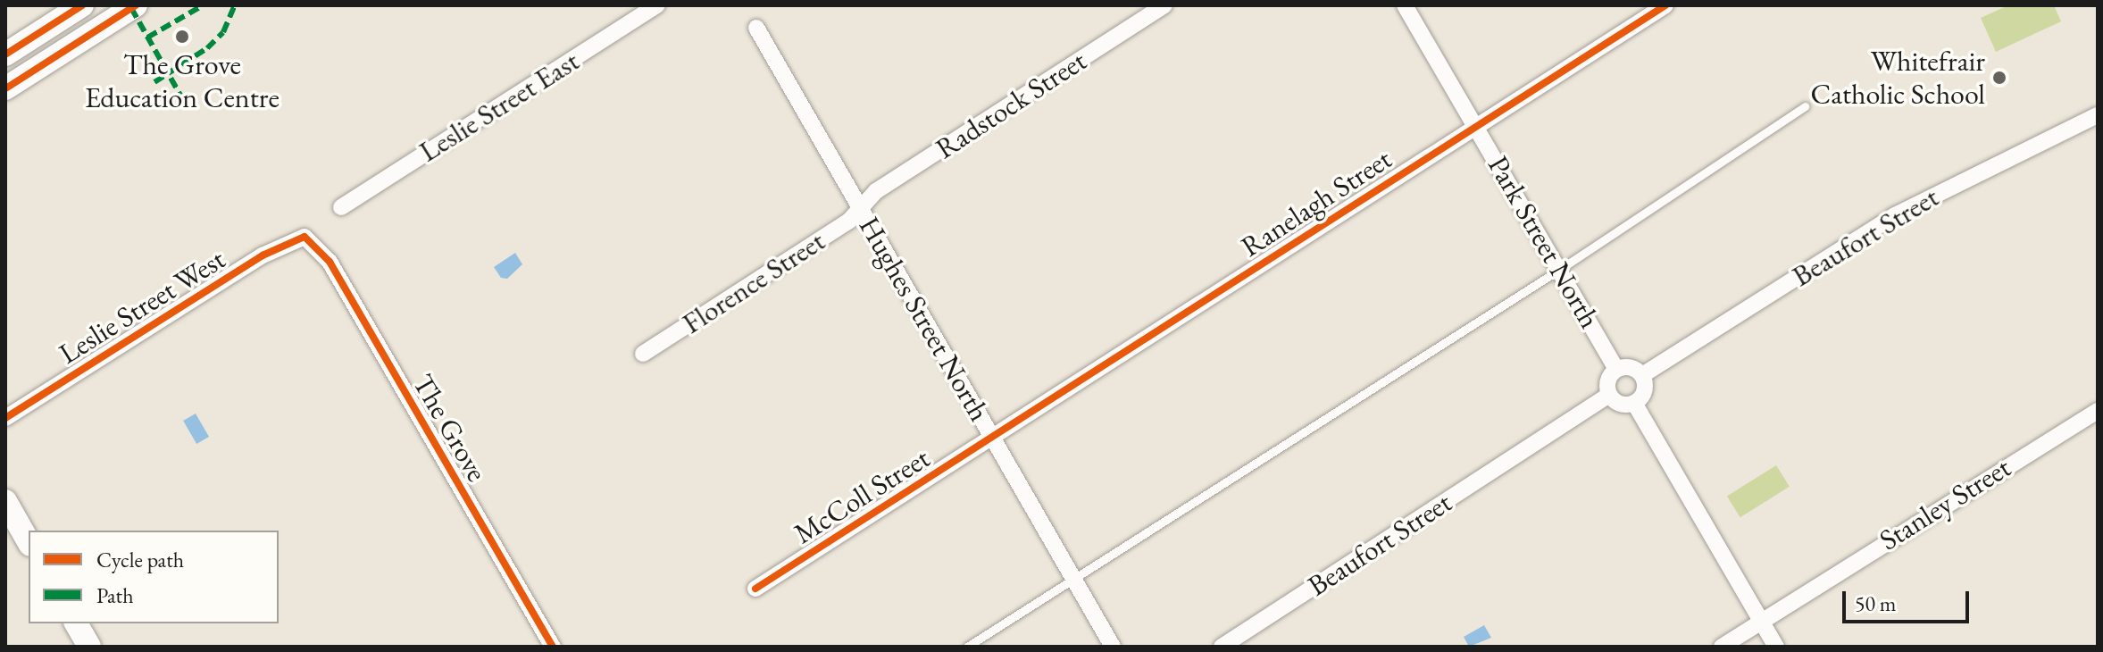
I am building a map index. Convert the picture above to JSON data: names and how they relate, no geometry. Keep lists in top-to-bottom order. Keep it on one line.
{"streets":{"street":["Radstock Street","Leslie Street East","Ranelagh Street","Beaufort Street","Park Street North","Florence Street","Leslie Street West","Hughes Street North","The Grove","McColl Street","Stanley Street"]},"crossings":[["Radstock Street","Florence Street"],["Radstock Street","Hughes Street North"],["Ranelagh Street","Park Street North"],["Ranelagh Street","Hughes Street North"],["Ranelagh Street","McColl Street"],["Beaufort Street","Park Street North"],["Florence Street","Hughes Street North"],["Leslie Street West","The Grove"],["Hughes Street North","McColl Street"]],"places":["The Grove Education Centre","Whitefrair Catholic School"],"legend":["Cycle path","Path"],"scale_bar":"50 m"}
